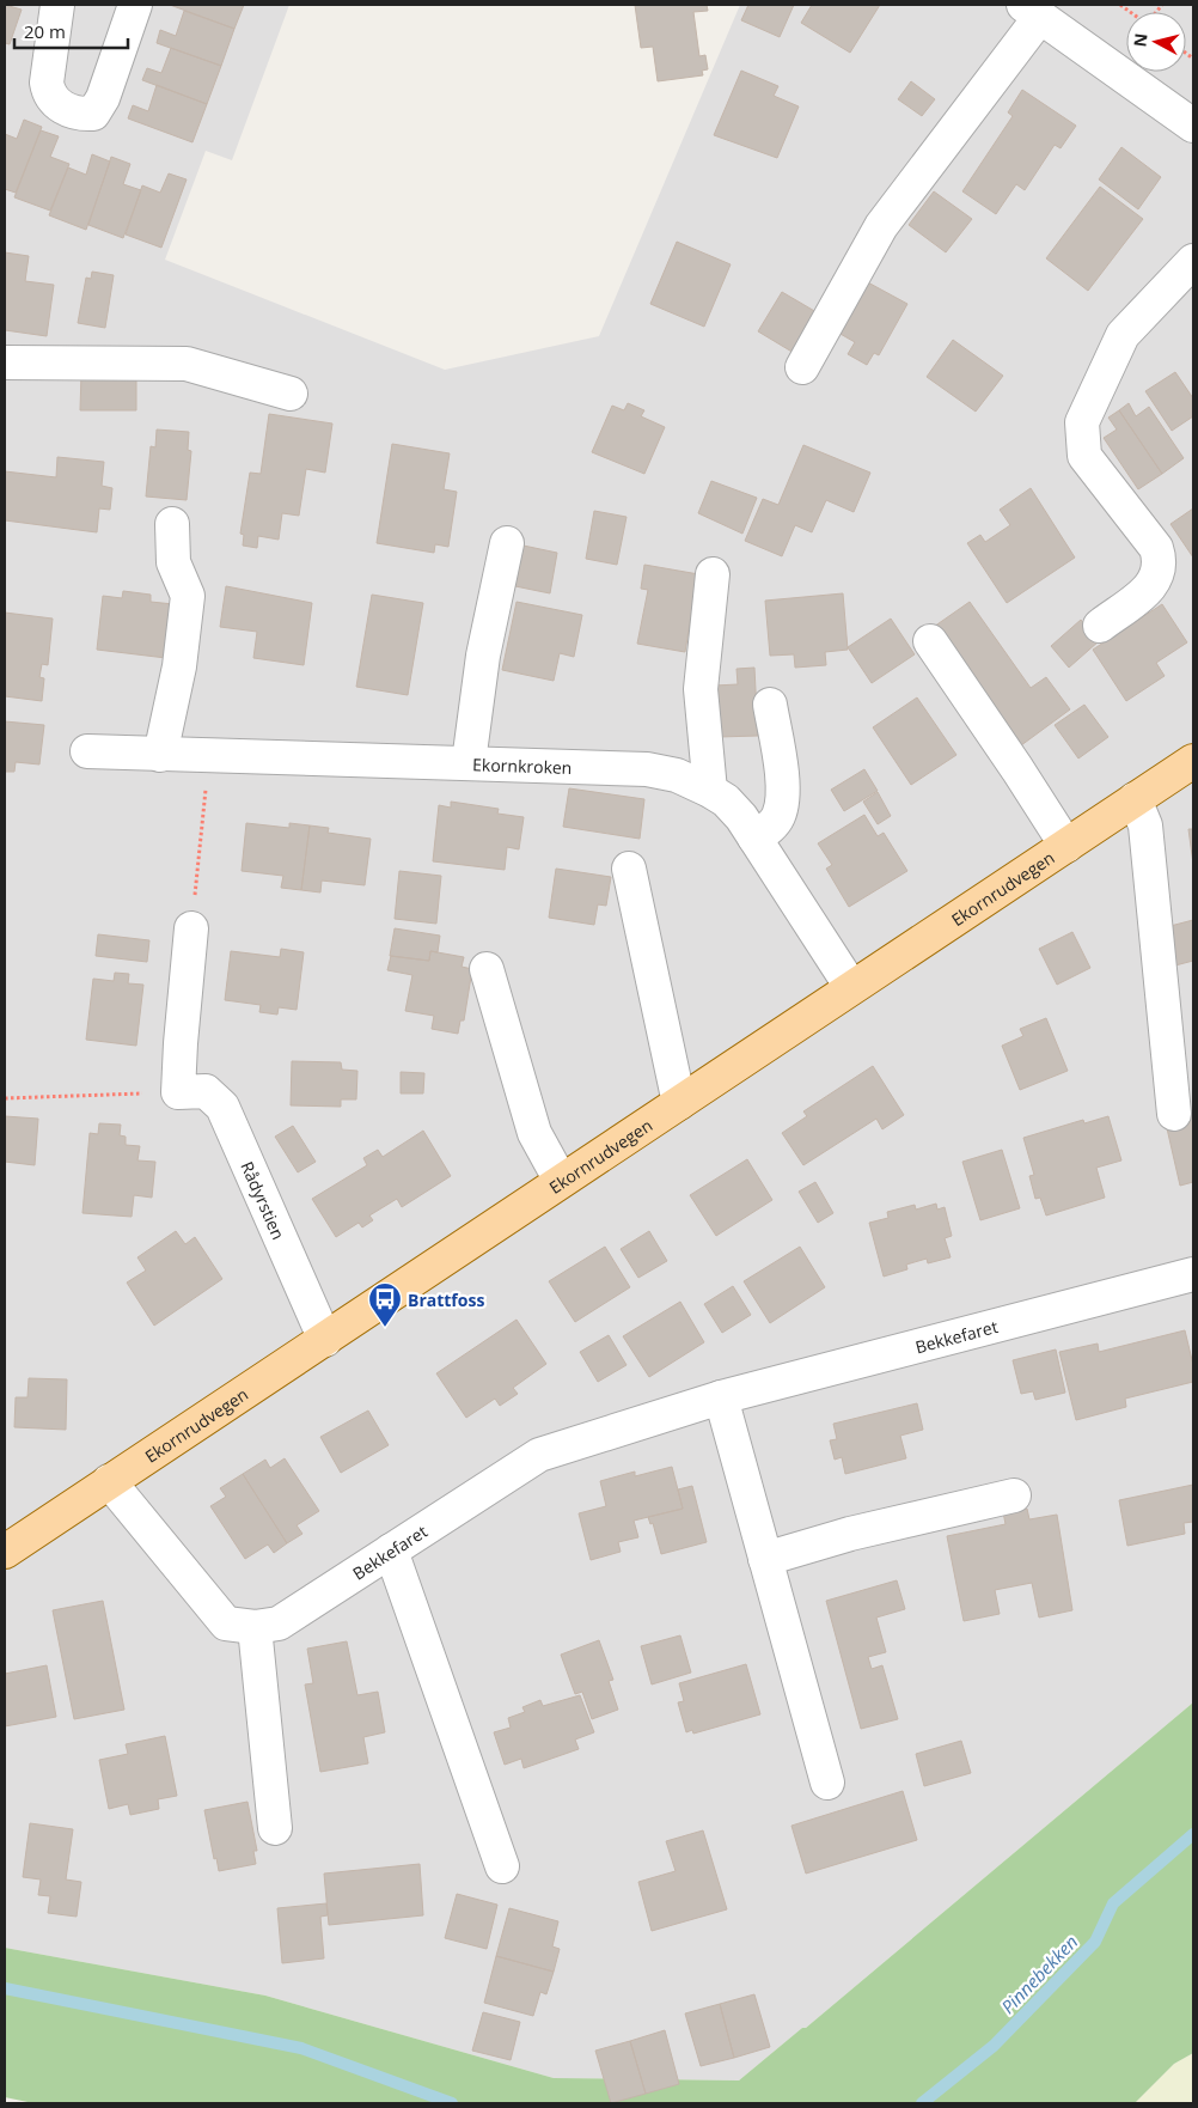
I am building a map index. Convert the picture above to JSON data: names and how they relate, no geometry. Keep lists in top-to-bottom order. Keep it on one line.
{"streets":{"main road":["Ekornrudvegen"],"street":["Ekornkroken","Rådyrstien","Bekkefaret"]},"crossings":[["Ekornkroken","Ekornrudvegen"],["Ekornrudvegen","Rådyrstien"],["Ekornrudvegen","Bekkefaret"]],"water":["Pinnebekken"],"places":{"bus stop":["Brattfoss"]},"scale_bar":"20 m","north":"left"}
